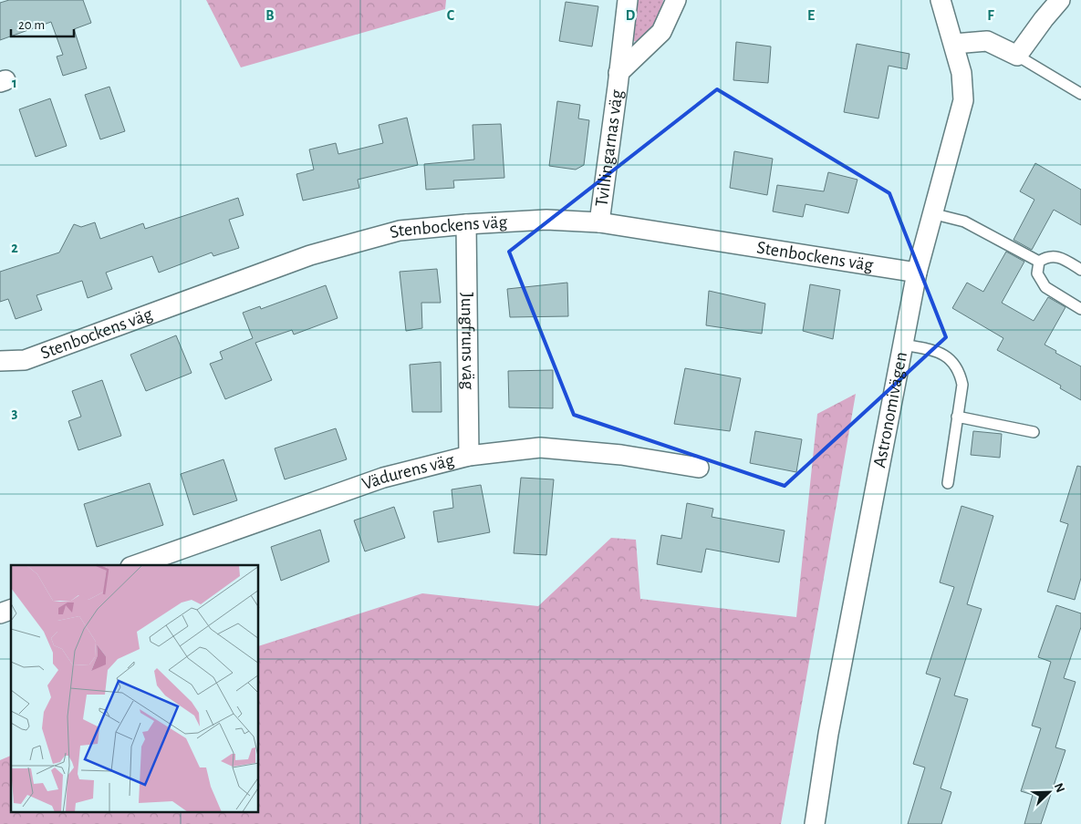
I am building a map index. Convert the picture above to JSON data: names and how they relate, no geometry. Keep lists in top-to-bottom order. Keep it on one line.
{"streets":{"street":["Tvillingarnas väg","Stenbockens väg","Jungfruns väg","Astronomivägen","Vädurens väg"]},"crossings":[["Tvillingarnas väg","Stenbockens väg"],["Stenbockens väg","Jungfruns väg"],["Stenbockens väg","Astronomivägen"],["Jungfruns väg","Vädurens väg"]],"scale_bar":"20 m","north":"top right","grid":{"columns":["B","C","D","E","F"],"rows":["1","2","3"]}}
